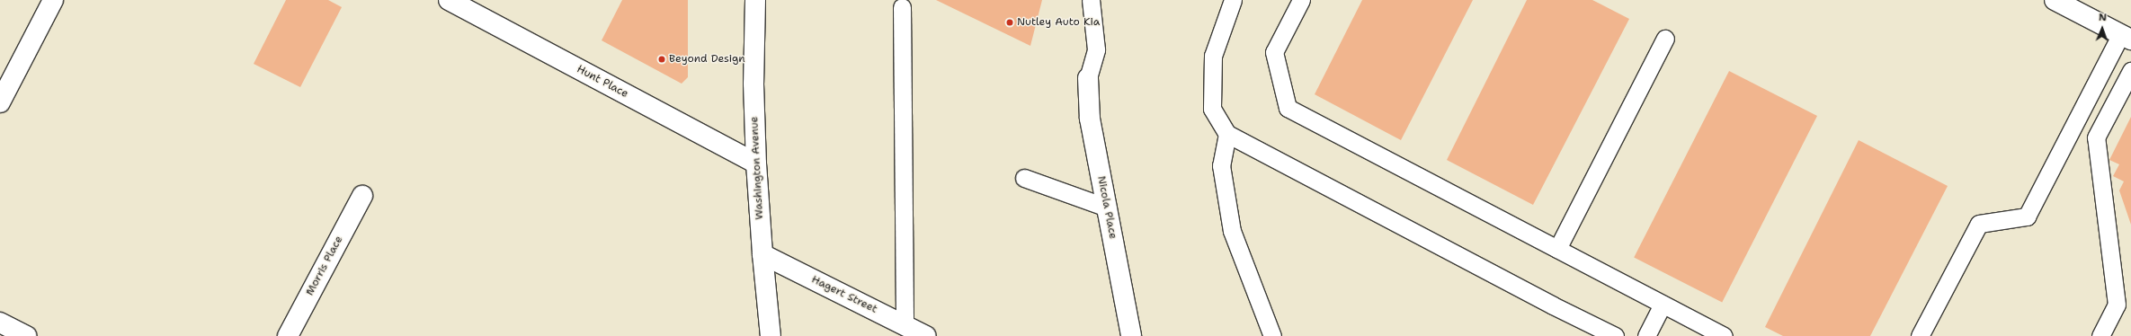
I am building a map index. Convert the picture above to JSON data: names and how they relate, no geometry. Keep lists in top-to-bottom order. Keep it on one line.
{"streets":{"street":["Hunt Place","Washington Avenue","Nicola Place","Morris Place","Hagert Street"]},"crossings":[["Hunt Place","Washington Avenue"],["Washington Avenue","Hagert Street"]],"places":["Nutley Auto Kia","Beyond Design"],"north":"top"}
